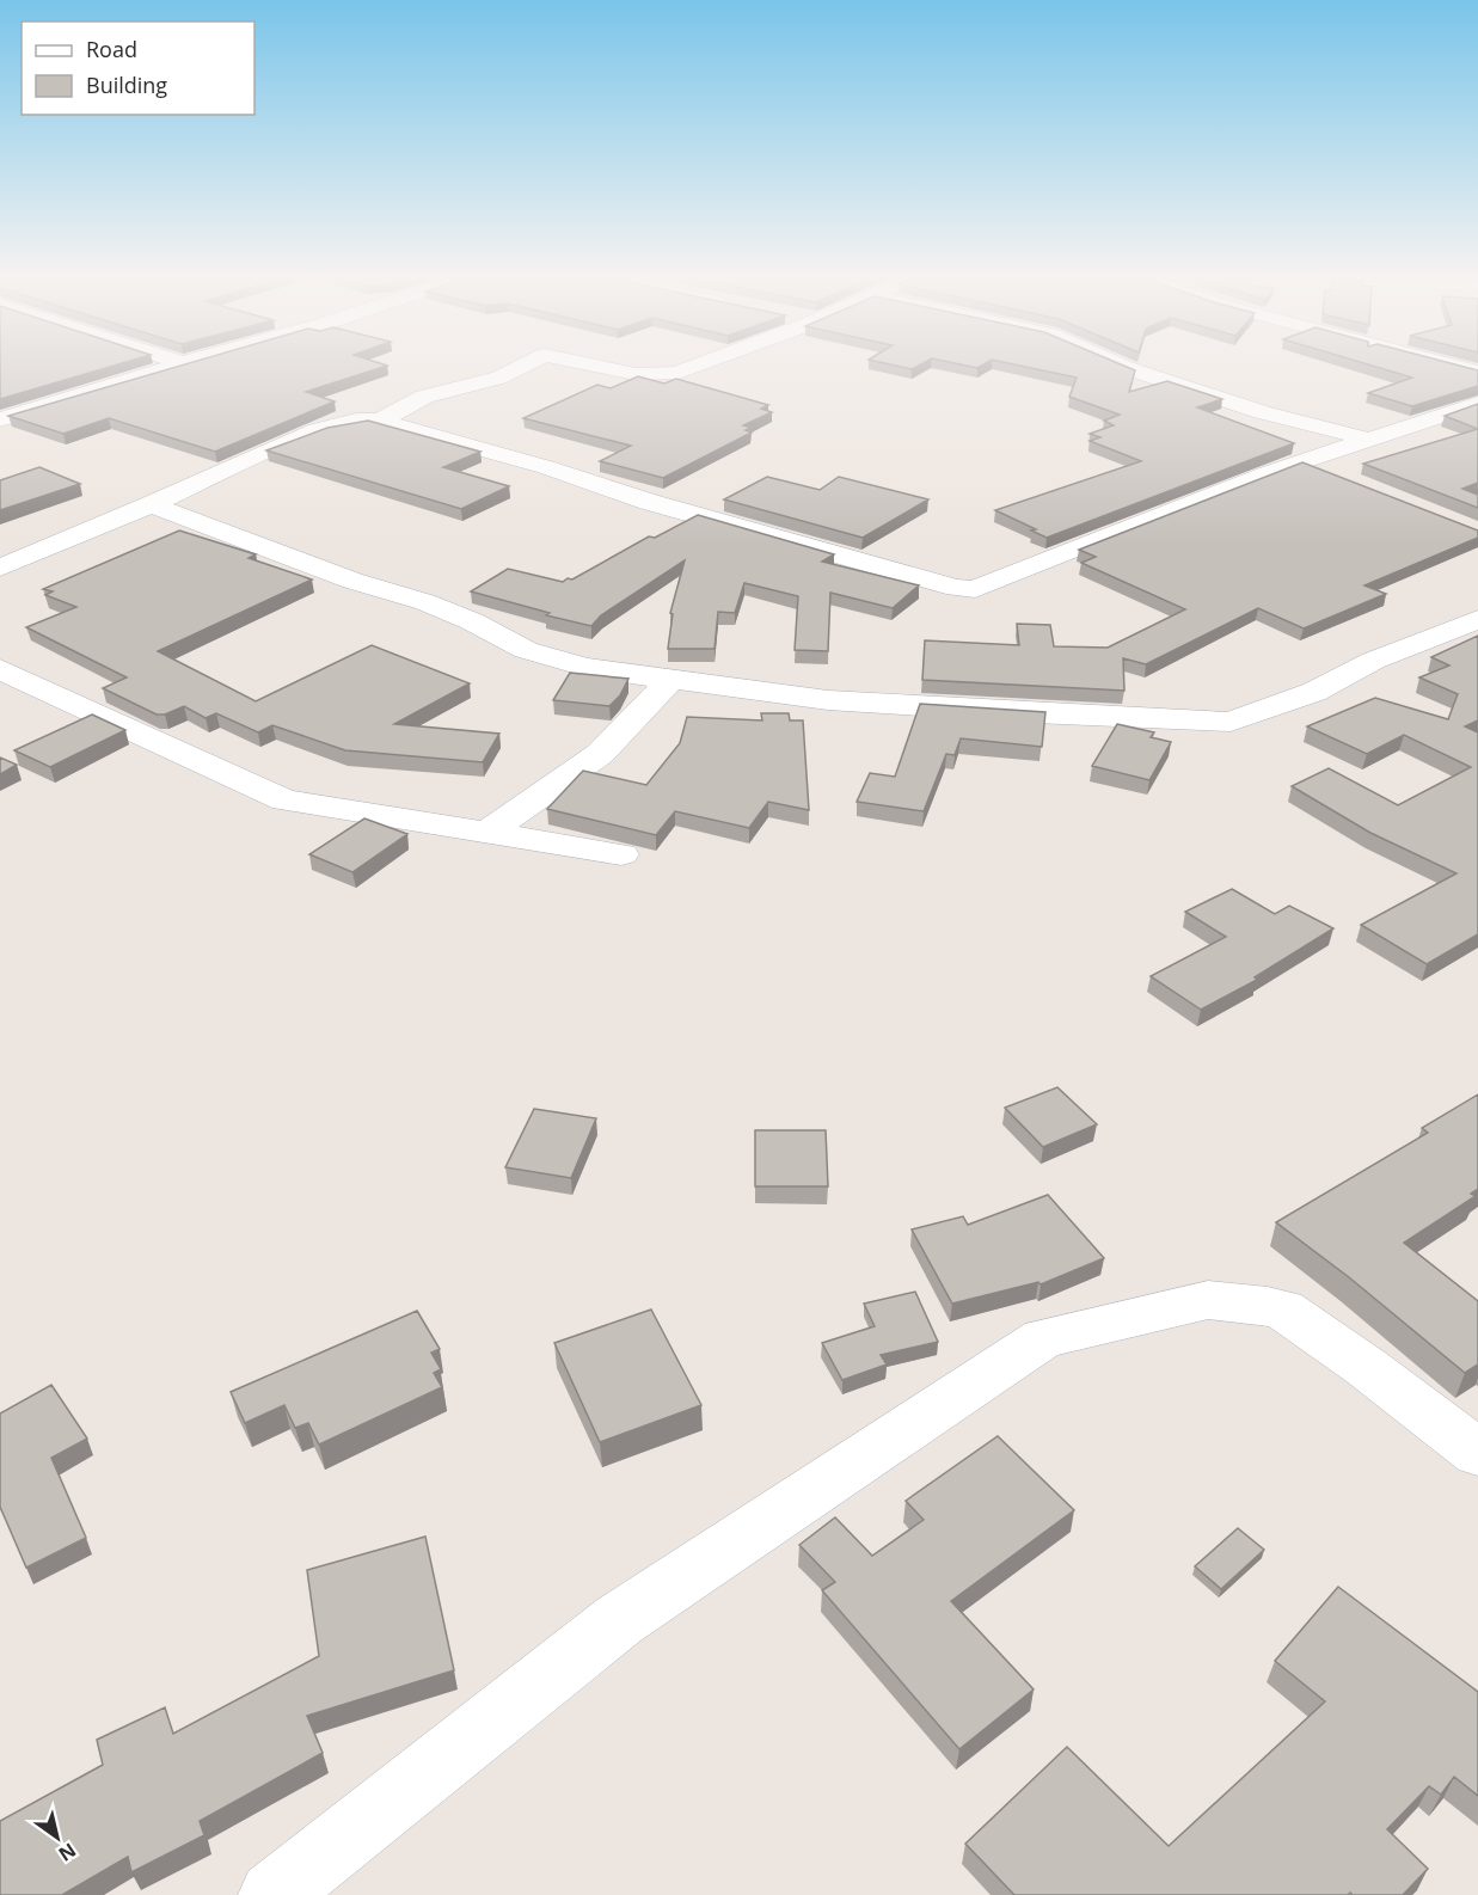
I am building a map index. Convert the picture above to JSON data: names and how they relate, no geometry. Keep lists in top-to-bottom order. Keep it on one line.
{"legend":["Road","Building"],"north":"bottom right"}
